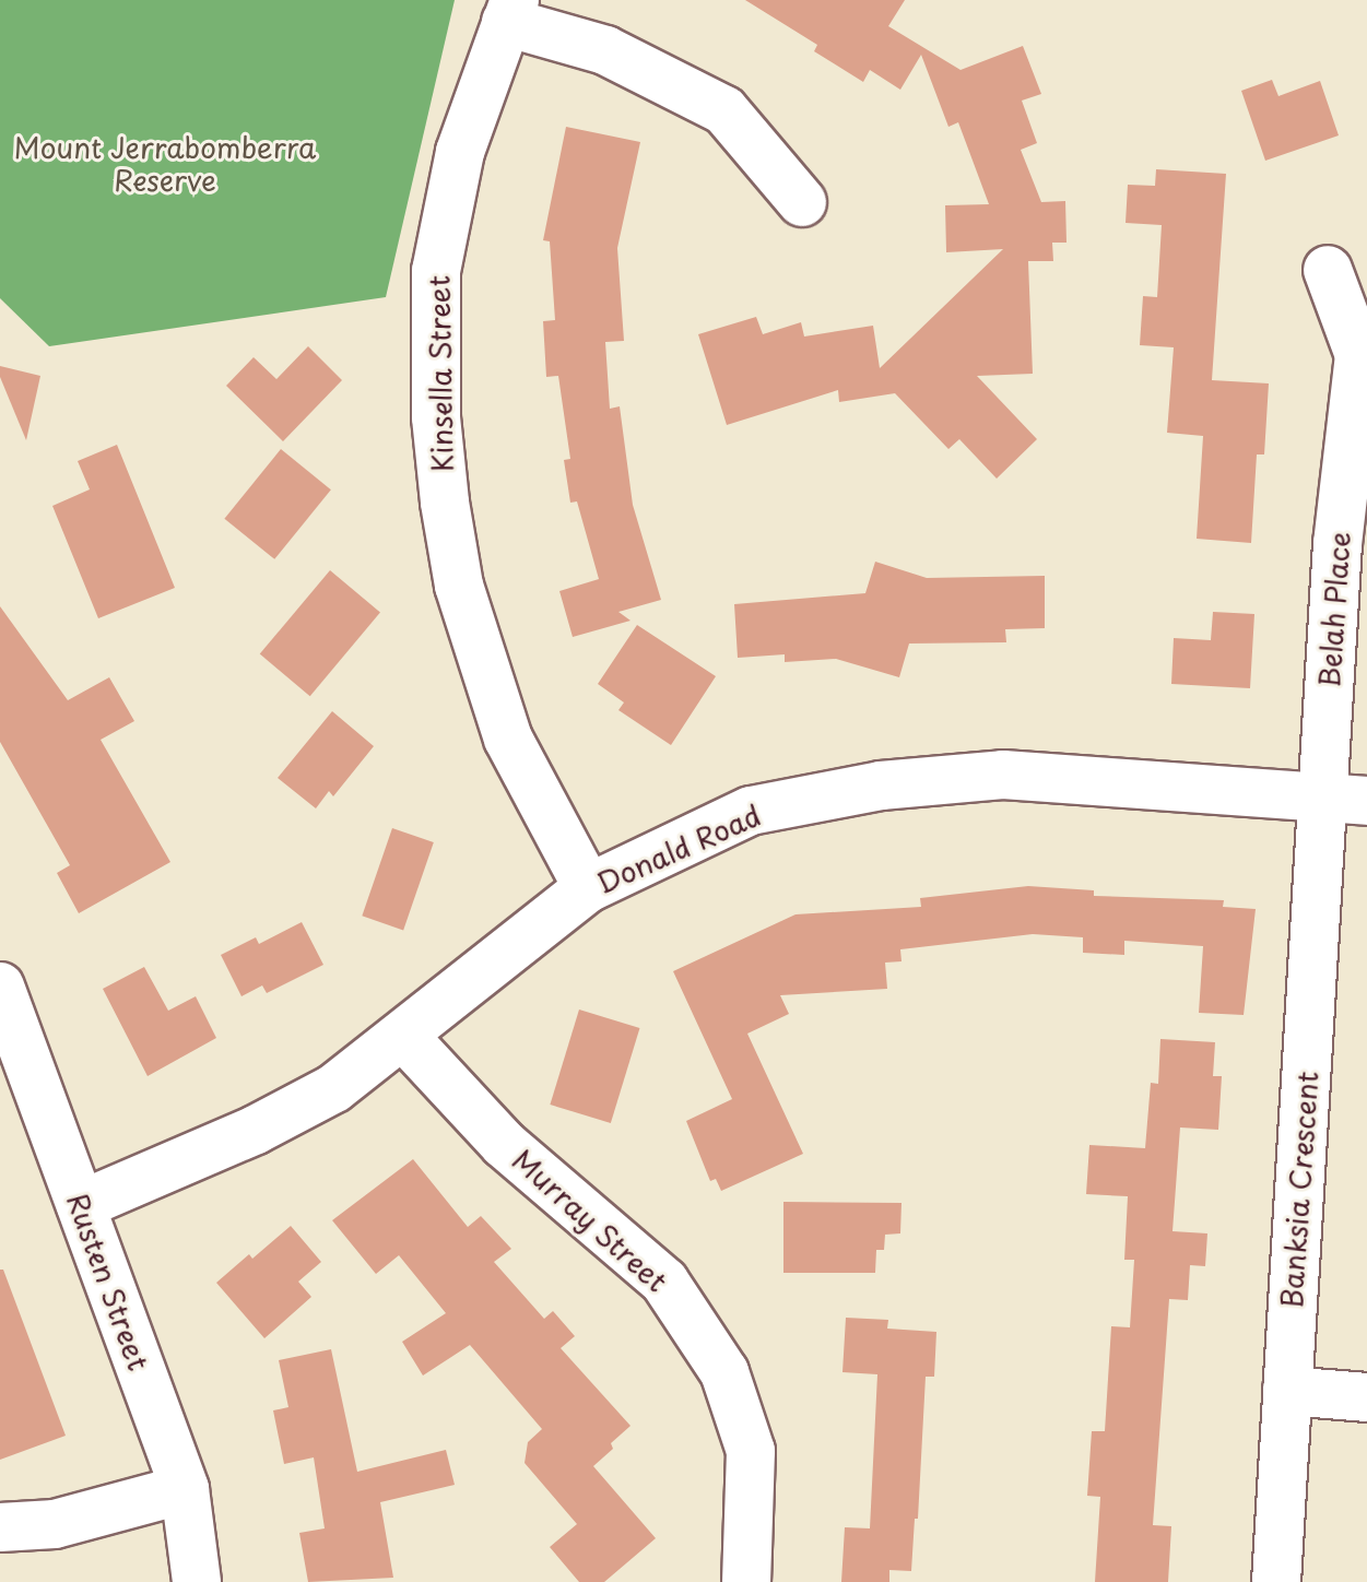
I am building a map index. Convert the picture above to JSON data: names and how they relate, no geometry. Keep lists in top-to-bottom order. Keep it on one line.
{"streets":{"street":["Kinsella Street","Belah Place","Donald Road","Banksia Crescent","Murray Street","Rusten Street"]},"crossings":[["Kinsella Street","Donald Road"],["Belah Place","Donald Road"],["Belah Place","Banksia Crescent"],["Donald Road","Banksia Crescent"],["Donald Road","Murray Street"],["Donald Road","Rusten Street"]],"parks":["Mount Jerrabomberra Reserve"]}
